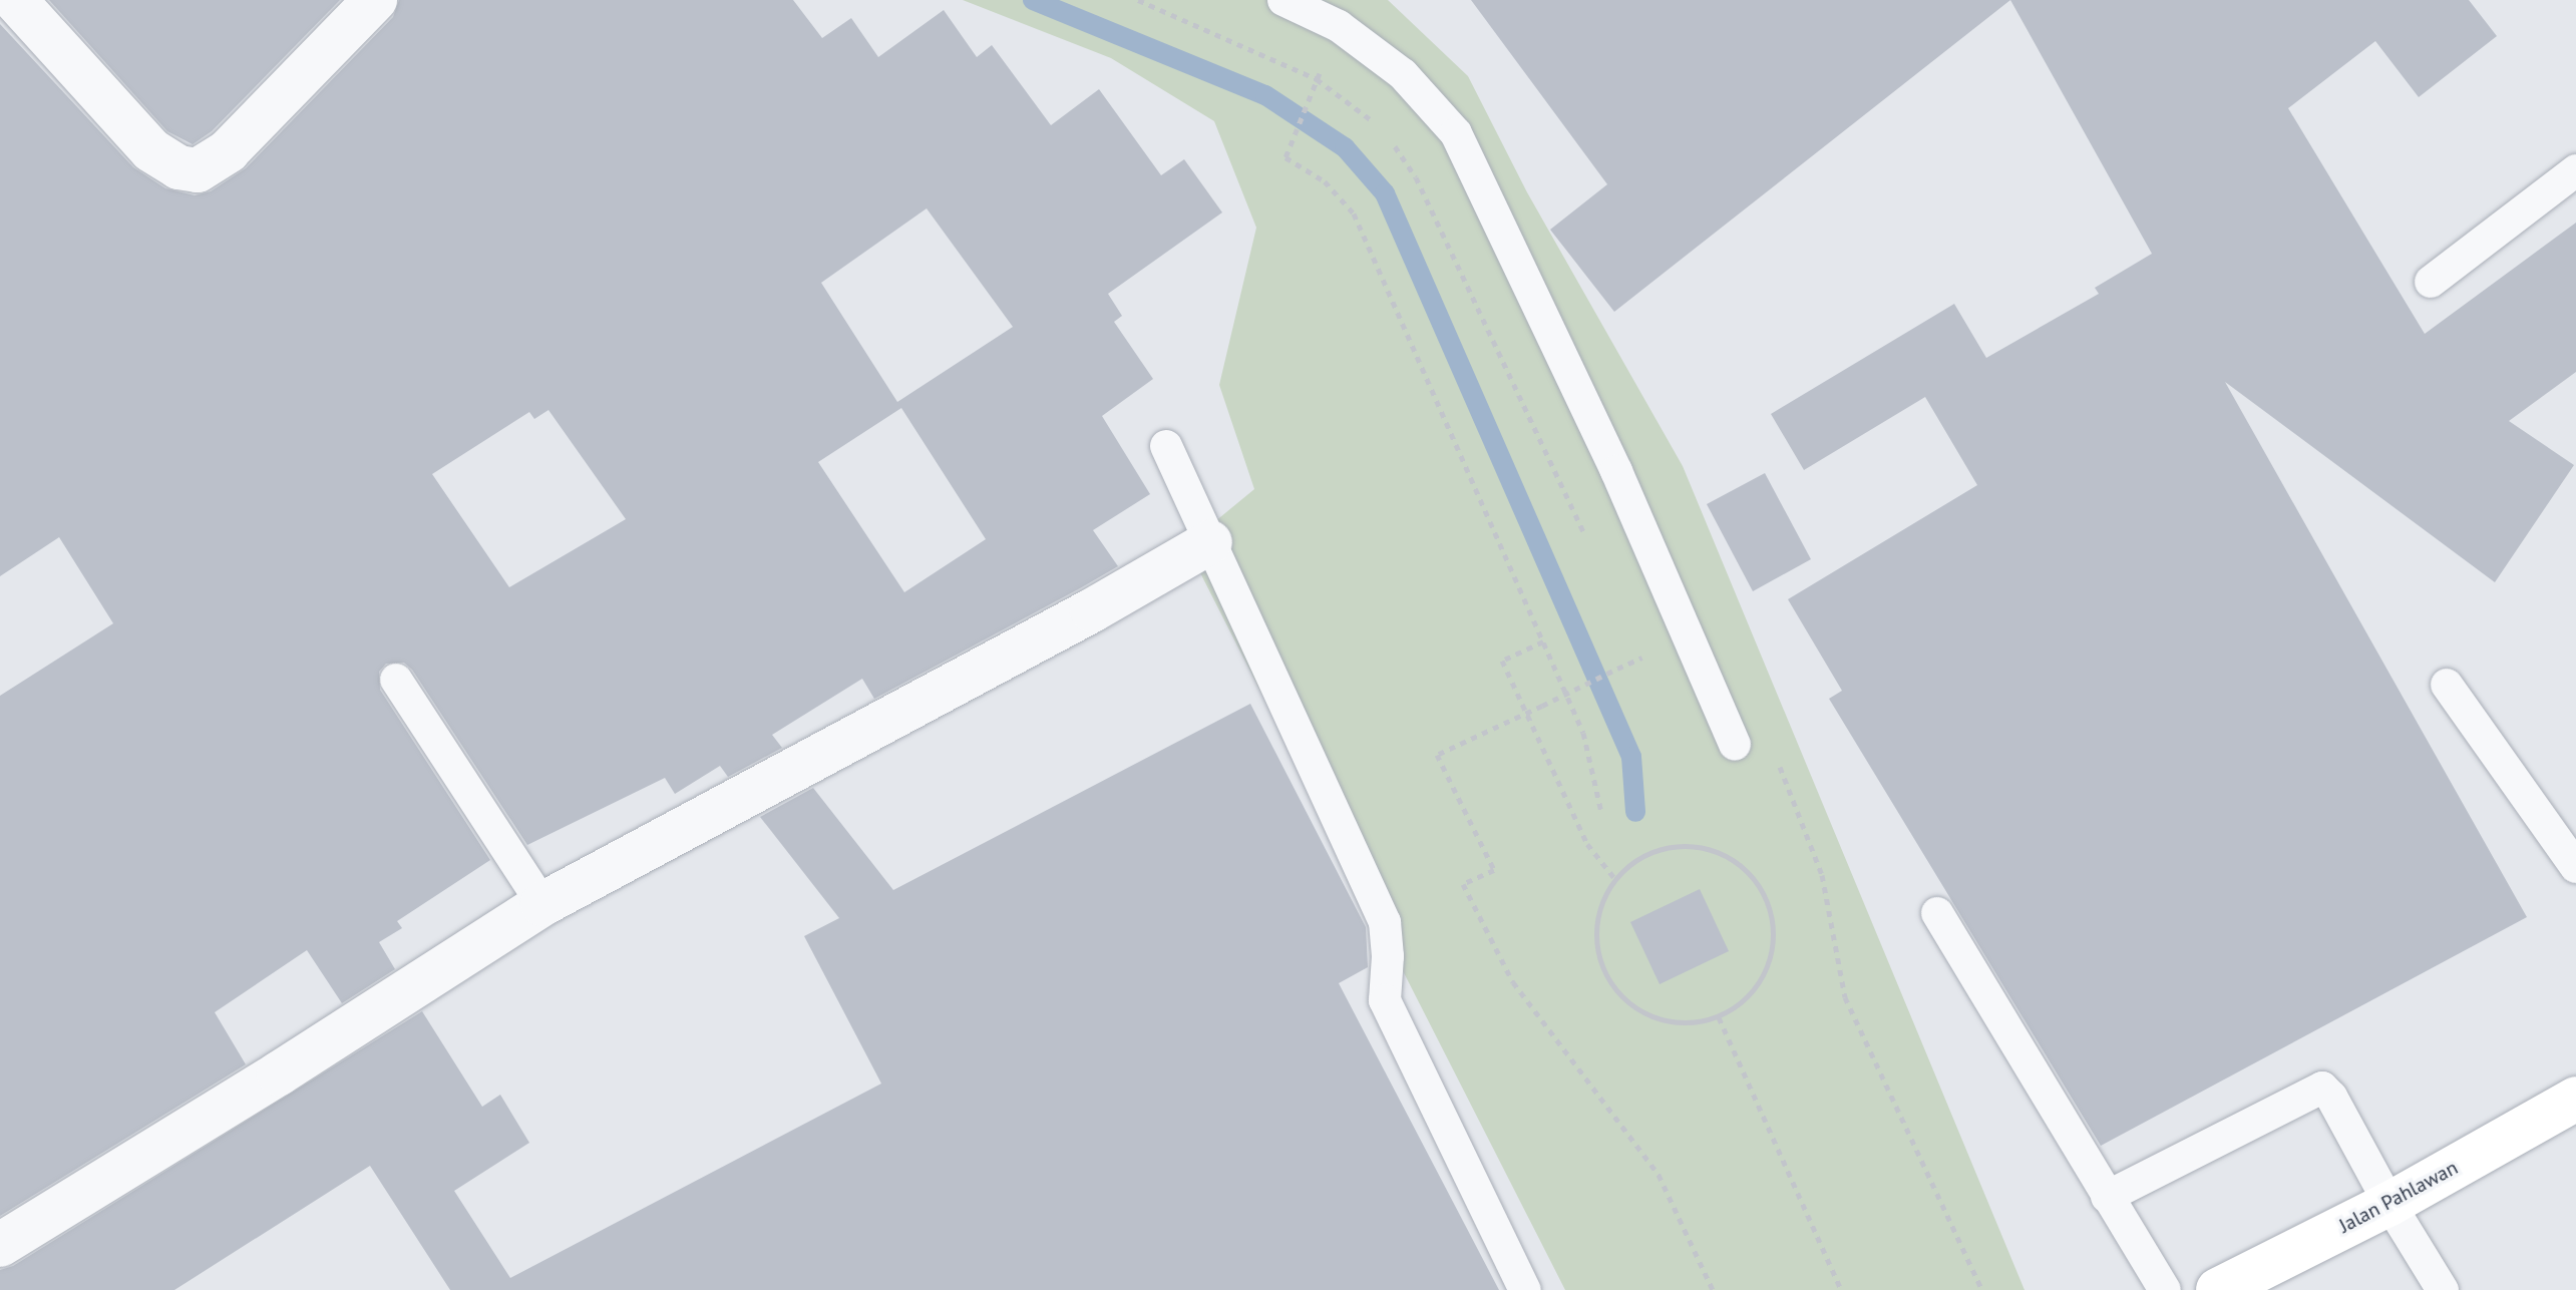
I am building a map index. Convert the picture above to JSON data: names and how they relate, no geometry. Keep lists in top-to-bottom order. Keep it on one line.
{"streets":{"main road":["Jalan Pahlawan"]}}
